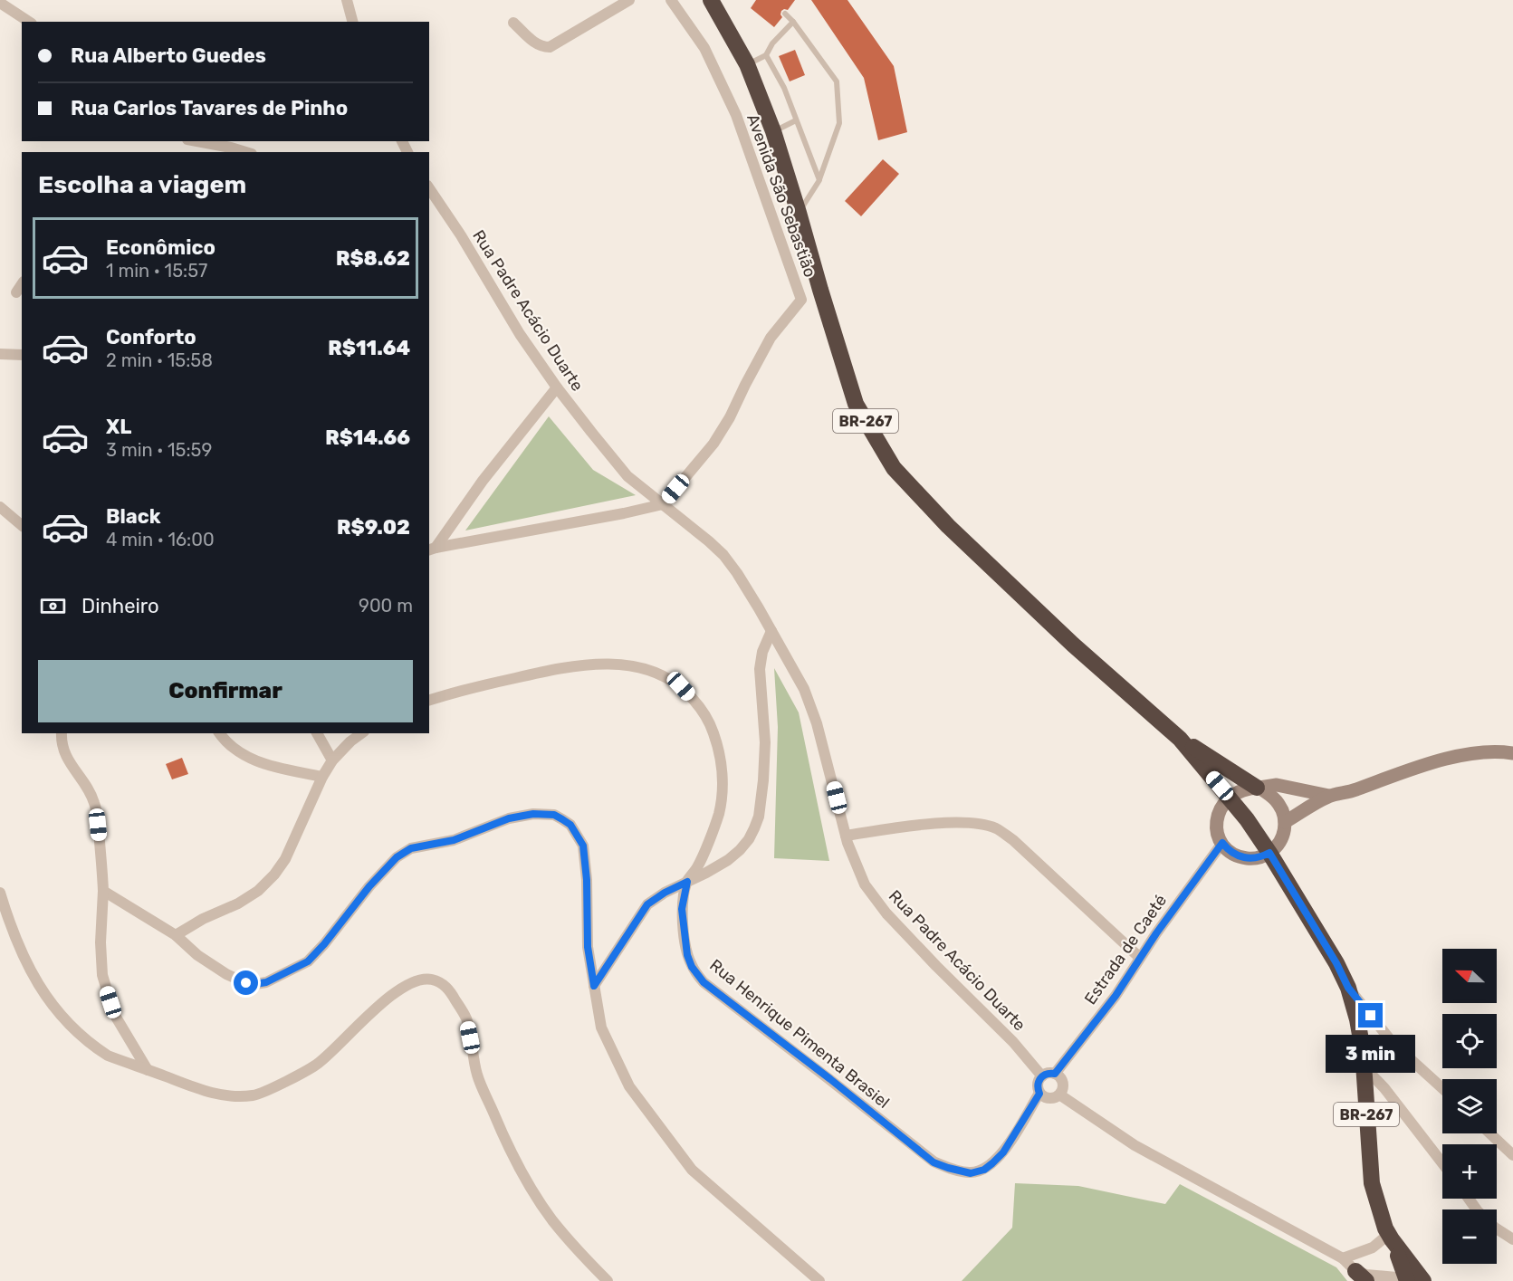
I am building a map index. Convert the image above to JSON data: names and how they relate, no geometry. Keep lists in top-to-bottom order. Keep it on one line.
{"streets":{"highway":["BR-267"],"street":["Avenida São Sebastião","Rua Padre Acácio Duarte","Estrada de Caeté","Rua Henrique Pimenta Brasiel"]},"crossings":[["Avenida São Sebastião","Rua Padre Acácio Duarte"],["Rua Padre Acácio Duarte","Estrada de Caeté"],["Rua Padre Acácio Duarte","Rua Henrique Pimenta Brasiel"],["Estrada de Caeté","Rua Henrique Pimenta Brasiel"]],"north":"left","page":{"banner":["Rua Alberto Guedes","Rua Carlos Tavares de Pinho"],"heading":"Escolha a viagem","list":[{"name":"Econômico","note":"1 min · 15:57","value":"R$8.62"},{"name":"Conforto","note":"2 min · 15:58","value":"R$11.64"},{"name":"XL","note":"3 min · 15:59","value":"R$14.66"},{"name":"Black","note":"4 min · 16:00","value":"R$9.02"}],"pay":["Dinheiro","900 m"],"buttons":"Confirmar","map_buttons":["+","−"],"bubble":"3 min"}}
